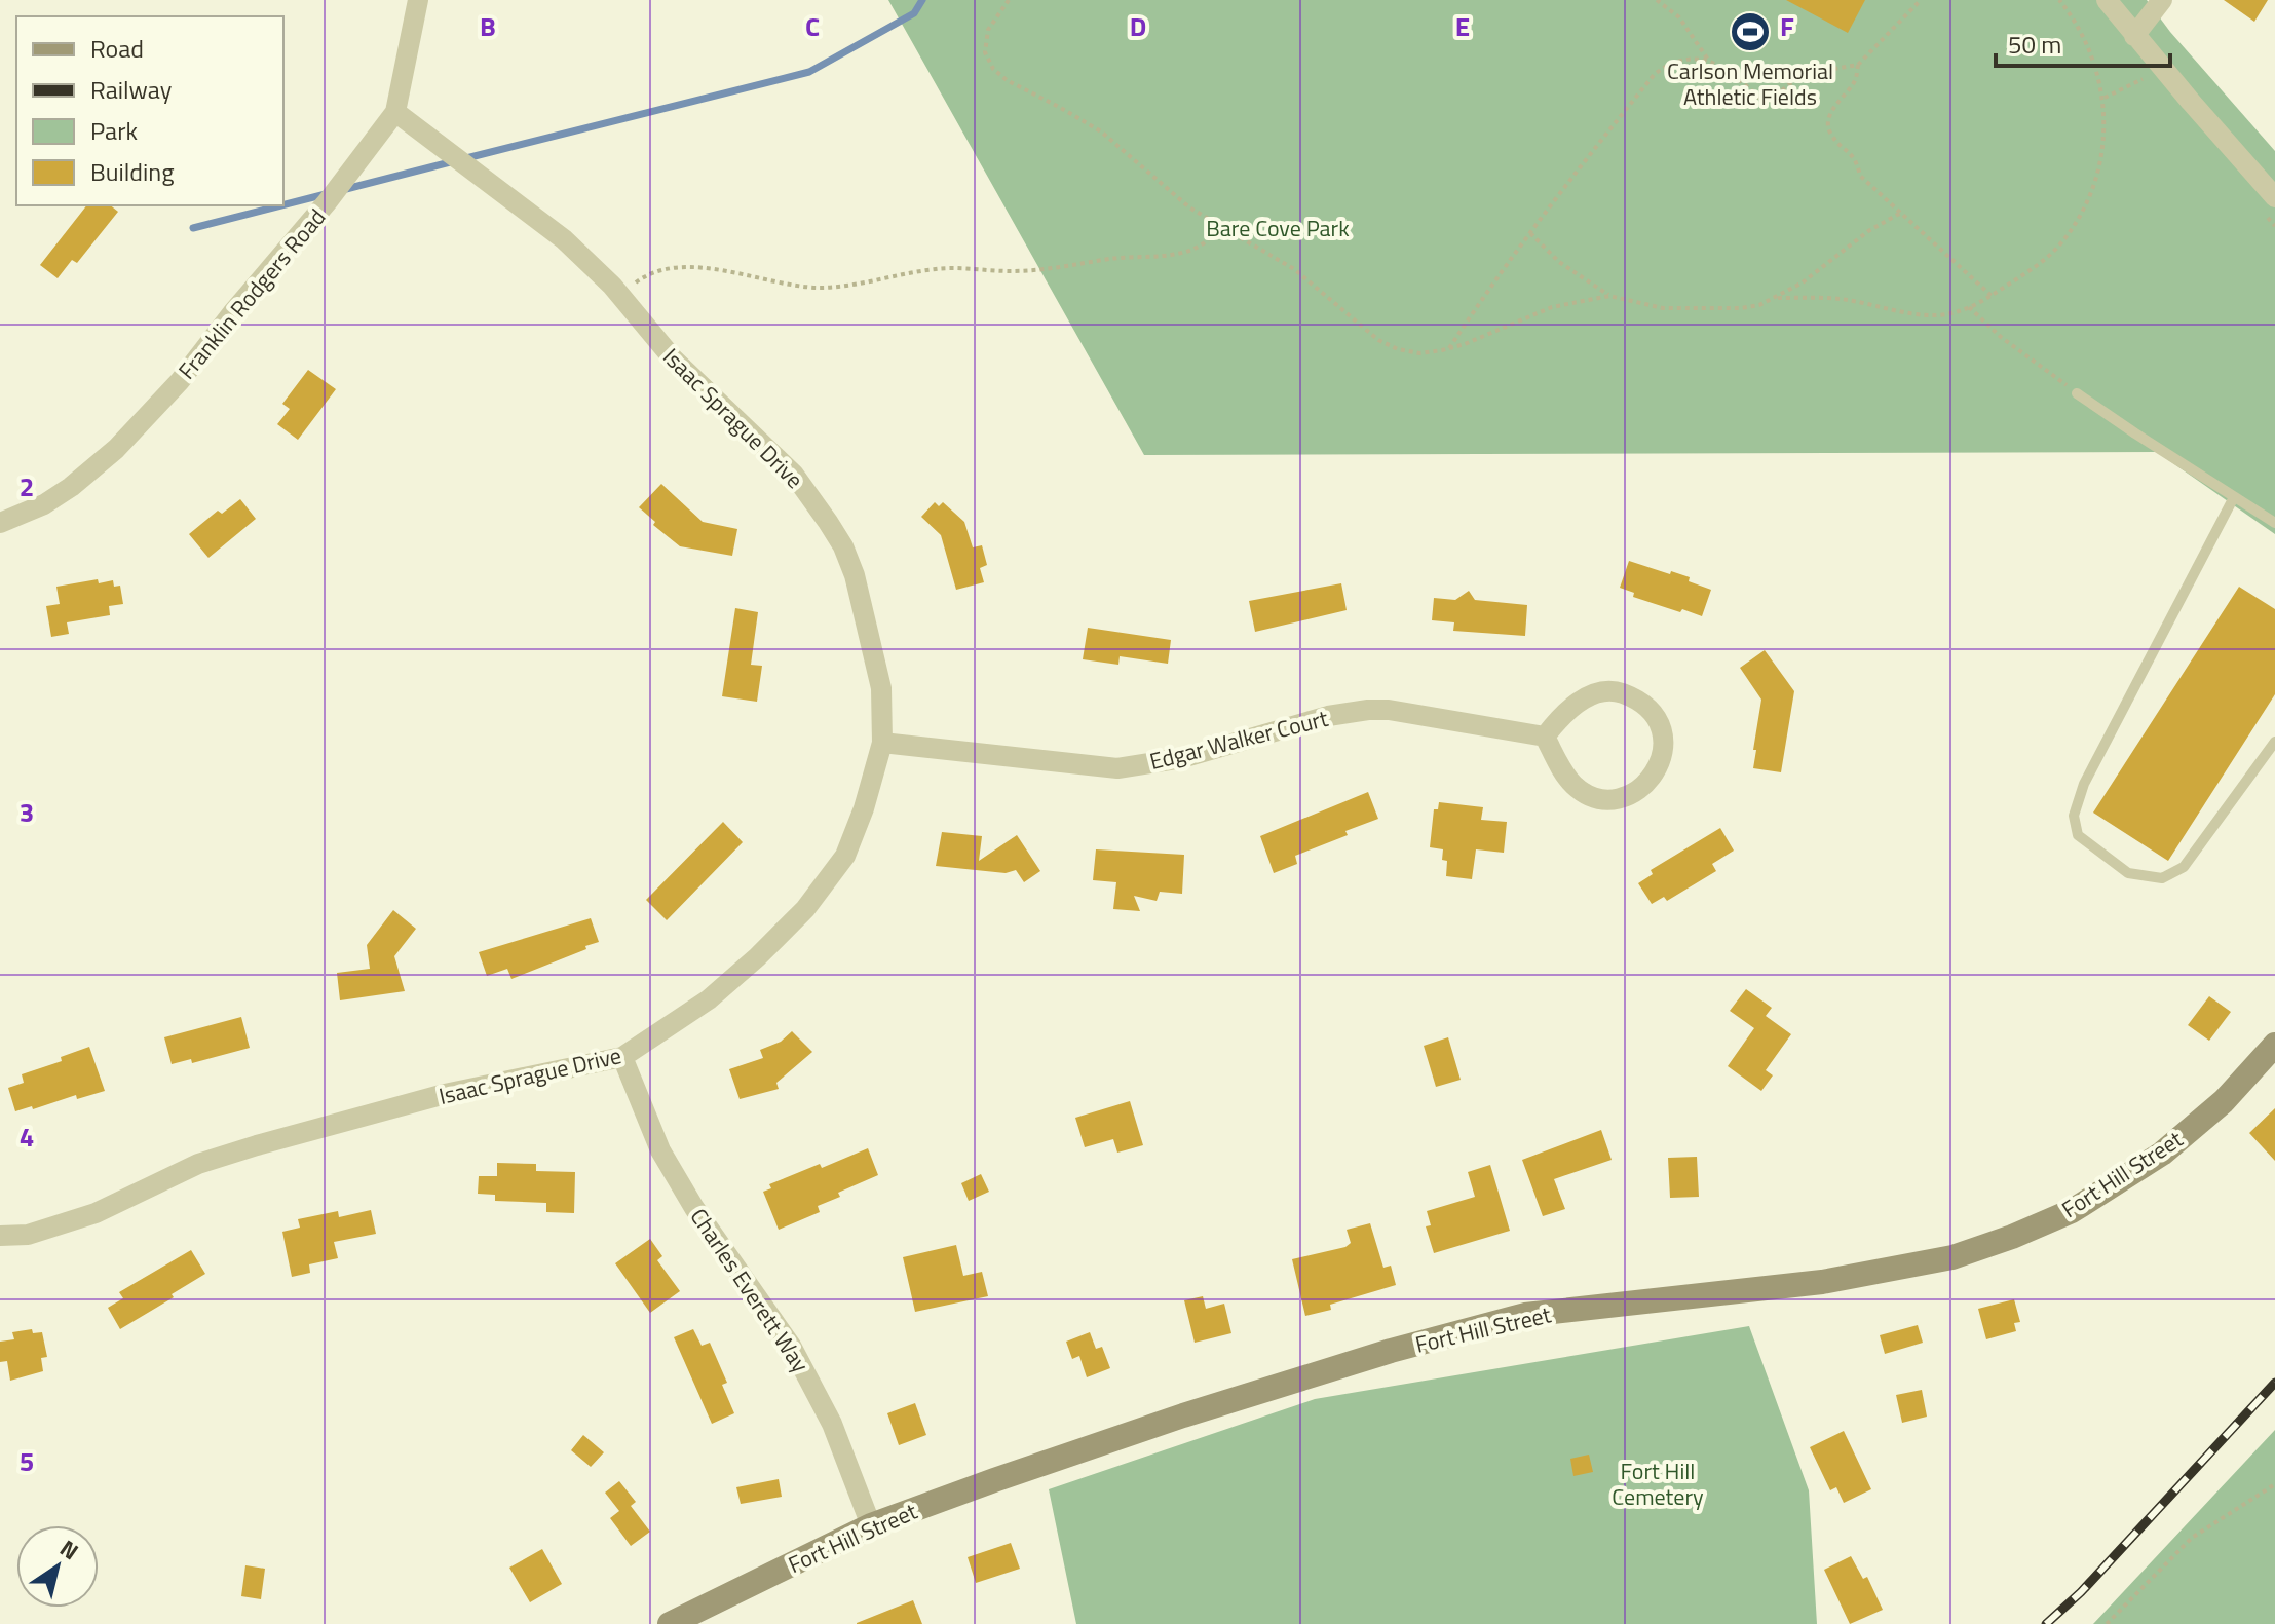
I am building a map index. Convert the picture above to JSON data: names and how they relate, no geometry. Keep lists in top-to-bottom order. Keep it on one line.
{"streets":{"main road":["Fort Hill Street"],"street":["Franklin Rodgers Road","Isaac Sprague Drive","Edgar Walker Court","Charles Everett Way"]},"crossings":[["Franklin Rodgers Road","Isaac Sprague Drive"],["Isaac Sprague Drive","Edgar Walker Court"],["Isaac Sprague Drive","Charles Everett Way"],["Fort Hill Street","Charles Everett Way"]],"parks":["Bare Cove Park","Fort Hill Cemetery"],"places":{"sports":["Carlson Memorial Athletic Fields"]},"legend":["Road","Railway","Park","Building"],"scale_bar":"50 m","north":"top right","grid":{"columns":["B","C","D","E","F"],"rows":["2","3","4","5"]}}
